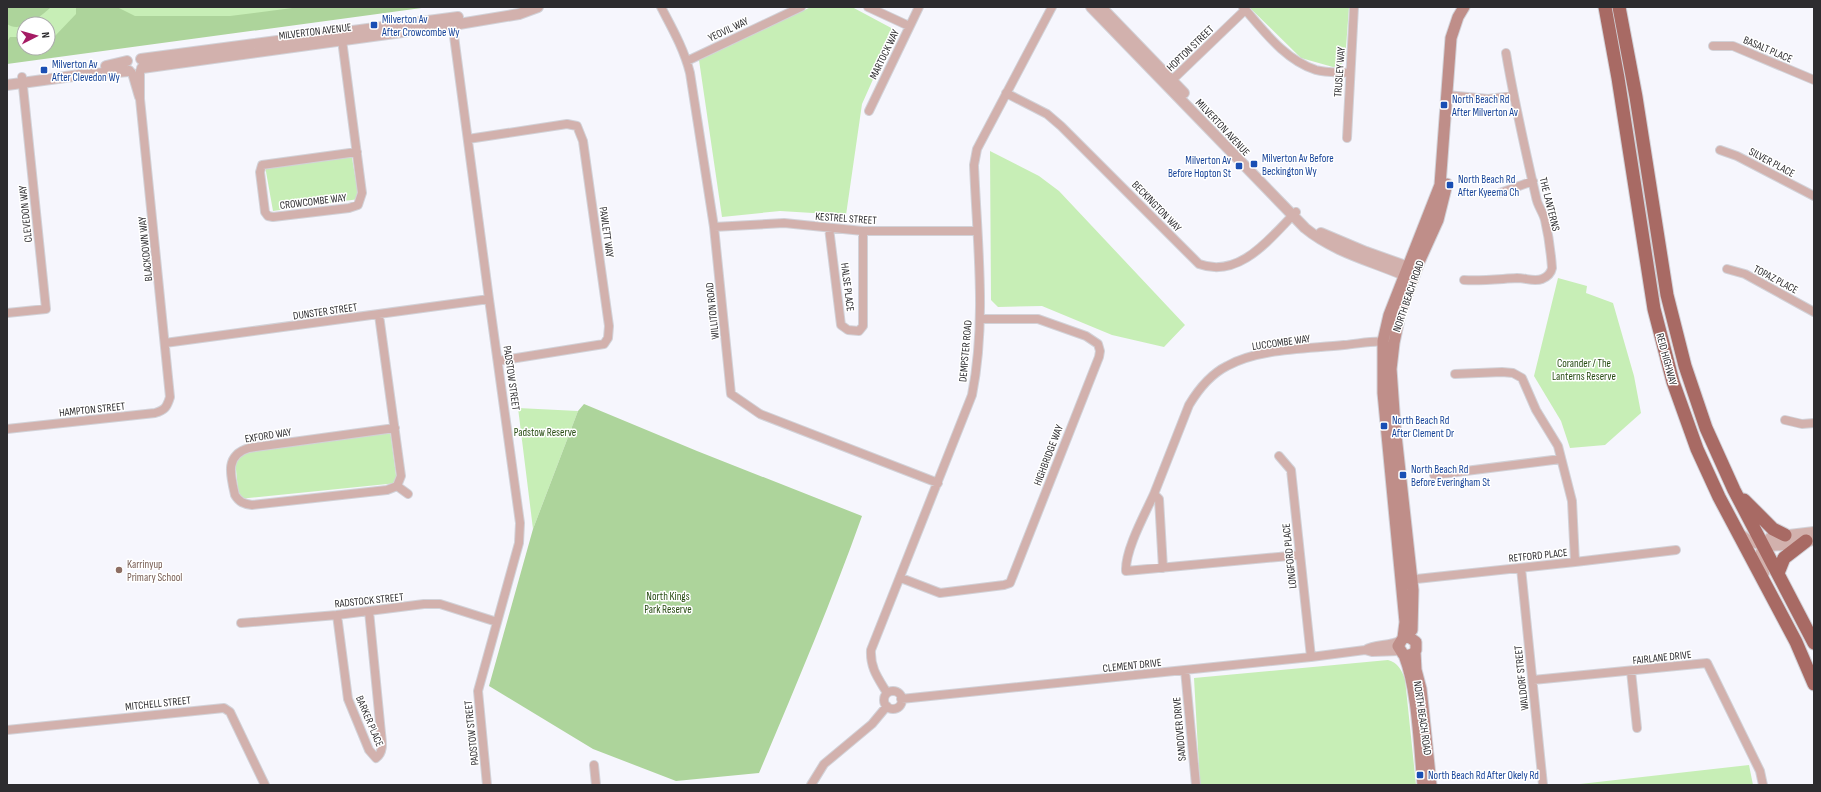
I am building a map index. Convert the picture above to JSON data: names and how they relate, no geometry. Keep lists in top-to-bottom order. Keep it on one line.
{"streets":{"highway":["REID HIGHWAY"],"main road":["NORTH BEACH ROAD"],"street":["YEOVIL WAY","MILVERTON AVENUE","HOPTON STREET","BASALT PLACE","MARTOCK WAY","TRUSLEY WAY","SILVER PLACE","CROWCOMBE WAY","THE LANTERNS","BECKINGTON WAY","CLEVEDON WAY","KESTREL STREET","PAWLETT WAY","BLACKDOWN WAY","TOPAZ PLACE","HALSE PLACE","DUNSTER STREET","WILLITON ROAD","LUCCOMBE WAY","DEMPSTER ROAD","PADSTOW STREET","HAMPTON STREET","EXFORD WAY","HIGHBRIDGE WAY","RETFORD PLACE","LONGFORD PLACE","RADSTOCK STREET","FAIRLANE DRIVE","CLEMENT DRIVE","WALDORF STREET","MITCHELL STREET","BARKER PLACE","SANDOVER DRIVE"]},"crossings":[["YEOVIL WAY","WILLITON ROAD"],["MILVERTON AVENUE","HOPTON STREET"],["MILVERTON AVENUE","CROWCOMBE WAY"],["MILVERTON AVENUE","BECKINGTON WAY"],["MILVERTON AVENUE","CLEVEDON WAY"],["MILVERTON AVENUE","BLACKDOWN WAY"],["MILVERTON AVENUE","NORTH BEACH ROAD"],["MILVERTON AVENUE","PADSTOW STREET"],["BECKINGTON WAY","DEMPSTER ROAD"],["KESTREL STREET","HALSE PLACE"],["KESTREL STREET","WILLITON ROAD"],["KESTREL STREET","DEMPSTER ROAD"],["PAWLETT WAY","PADSTOW STREET"],["BLACKDOWN WAY","DUNSTER STREET"],["BLACKDOWN WAY","HAMPTON STREET"],["NORTH BEACH ROAD","LUCCOMBE WAY"],["NORTH BEACH ROAD","RETFORD PLACE"],["NORTH BEACH ROAD","CLEMENT DRIVE"],["DUNSTER STREET","PADSTOW STREET"],["WILLITON ROAD","DEMPSTER ROAD"],["LUCCOMBE WAY","LONGFORD PLACE"],["DEMPSTER ROAD","HIGHBRIDGE WAY"],["DEMPSTER ROAD","CLEMENT DRIVE"],["PADSTOW STREET","RADSTOCK STREET"],["RETFORD PLACE","WALDORF STREET"],["LONGFORD PLACE","CLEMENT DRIVE"],["RADSTOCK STREET","BARKER PLACE"],["FAIRLANE DRIVE","WALDORF STREET"],["CLEMENT DRIVE","SANDOVER DRIVE"]],"parks":["Corander / The Lanterns Reserve","Padstow Reserve","North Kings Park Reserve"],"places":{"transit":["Milverton Av After Crowcombe Wy","Milverton Av After Clevedon Wy","North Beach Rd After Milverton Av","Milverton Av Before Beckington Wy","Milverton Av Before Hopton St","North Beach Rd After Kyeema Ch","North Beach Rd After Clement Dr","North Beach Rd Before Everingham St","North Beach Rd After Okely Rd"],"other":["Karrinyup Primary School"]},"north":"right"}
